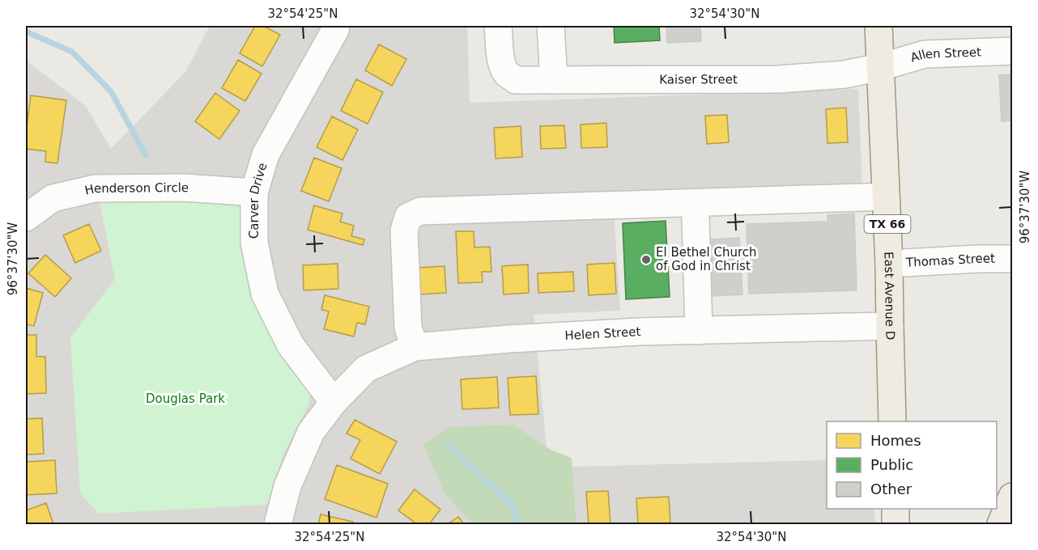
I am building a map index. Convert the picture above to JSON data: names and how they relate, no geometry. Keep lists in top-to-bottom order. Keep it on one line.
{"streets":{"main road":["TX 66","East Avenue D"],"street":["Allen Street","Kaiser Street","Henderson Circle","Carver Drive","Thomas Street","Helen Street"]},"crossings":[["Allen Street","Kaiser Street"],["Allen Street","East Avenue D"],["Kaiser Street","East Avenue D"],["Henderson Circle","Carver Drive"],["Carver Drive","Helen Street"],["Thomas Street","East Avenue D"],["East Avenue D","Helen Street"]],"parks":["Douglas Park"],"places":["El Bethel Church of God in Christ"],"legend":["Homes","Public","Other"],"coordinates":["32°54'25\"N","32°54'30\"N","96°37'30\"W"]}
